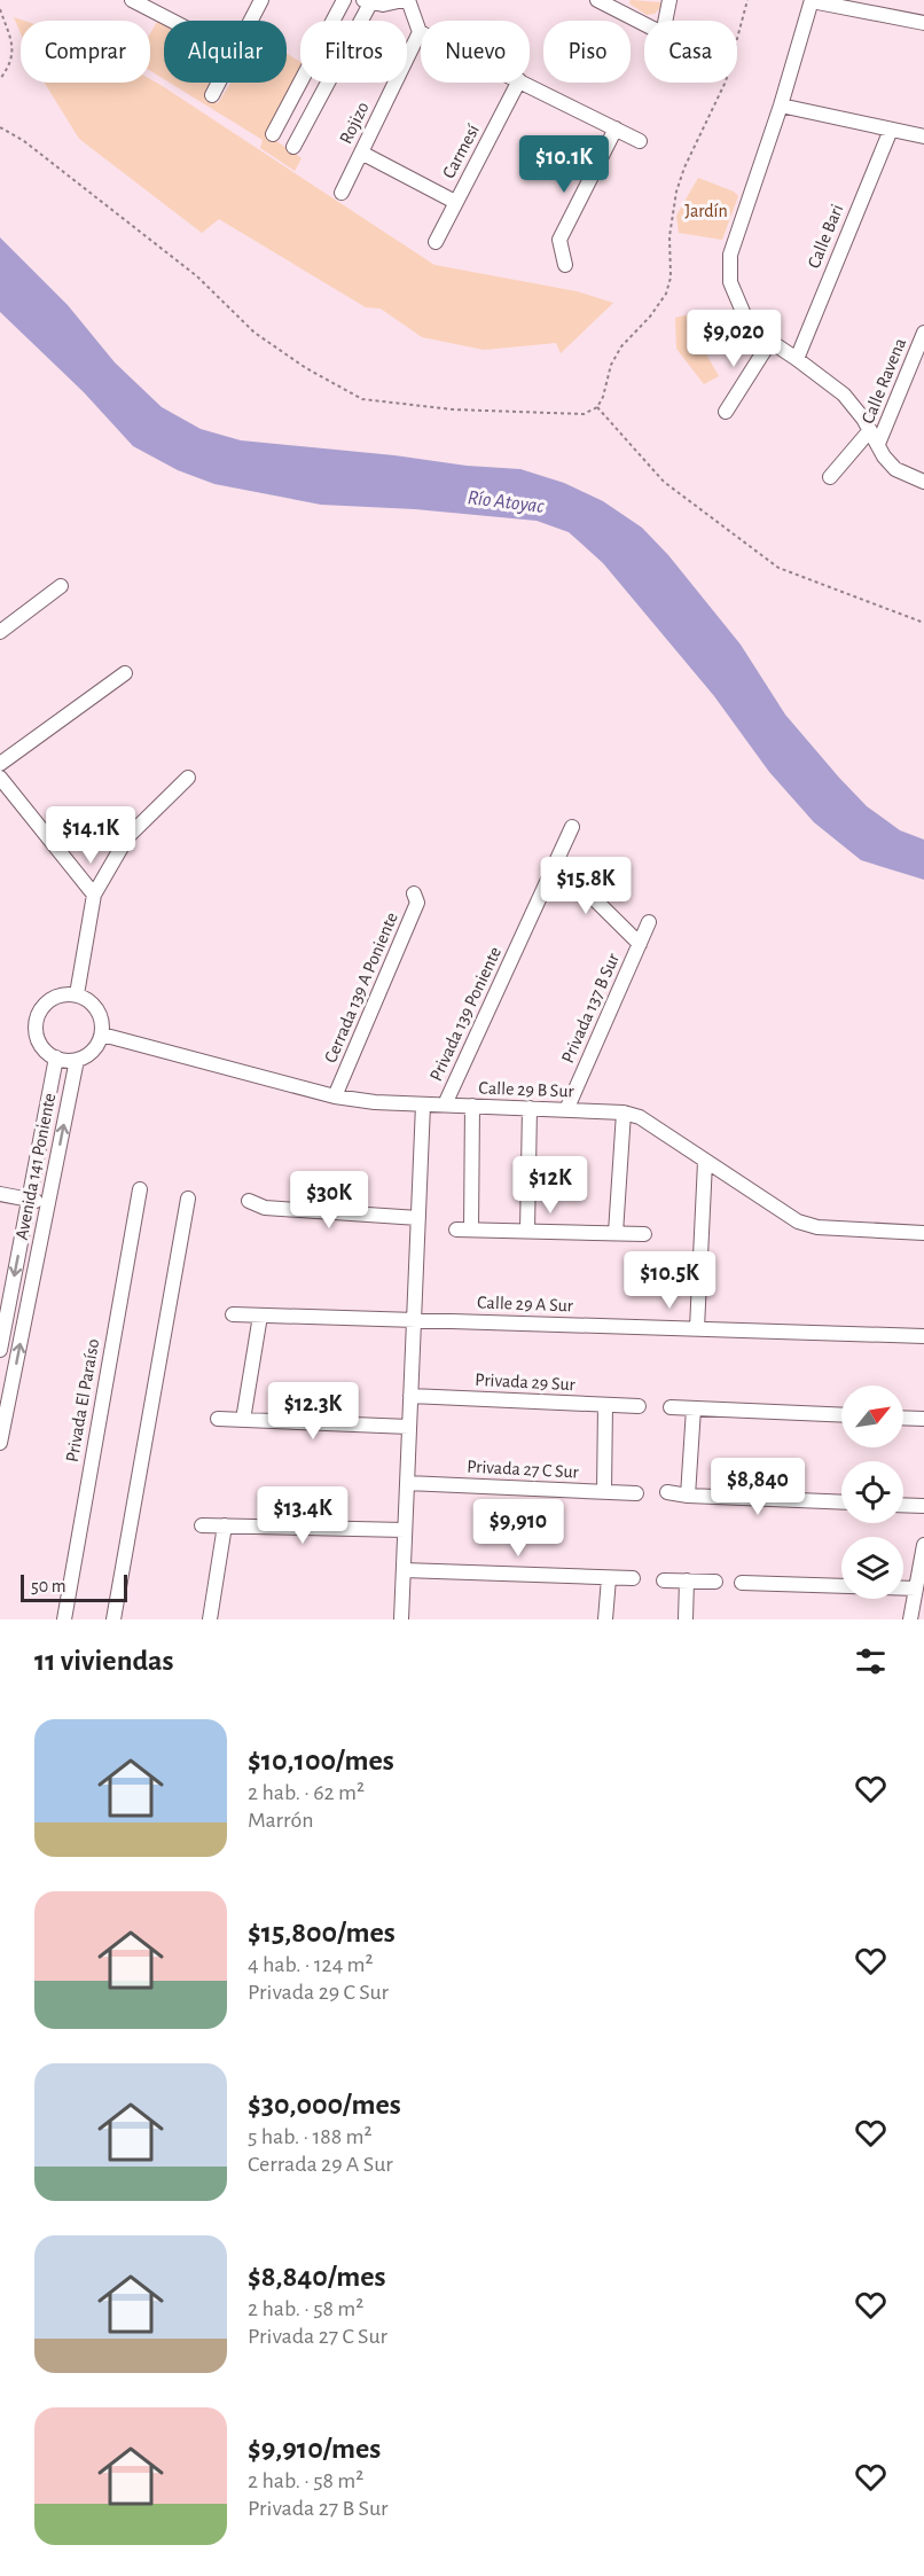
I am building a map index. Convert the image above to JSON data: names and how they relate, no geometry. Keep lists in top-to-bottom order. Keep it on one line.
{"streets":{"street":["Rojizo","Carmesí","Calle Bari","Calle Ravena","Cerrada 139 A Poniente","Privada 137 B Sur","Privada 139 Poniente","Calle 29 B Sur","Avenida 141 Poniente","Calle 29 A Sur","Privada 29 Sur","Privada El Paraíso","Privada 27 C Sur"]},"crossings":[["Cerrada 139 A Poniente","Calle 29 B Sur"],["Privada 137 B Sur","Calle 29 B Sur"],["Privada 139 Poniente","Calle 29 B Sur"],["Calle 29 B Sur","Avenida 141 Poniente"]],"water":["Río Atoyac"],"parks":["Jardín"],"scale_bar":"50 m","north":"top right","page":{"chip":["Comprar","Alquilar","Filtros","Nuevo","Piso","Casa"],"price":["$10.1K","$9,020","$14.1K","$15.8K","$12K","$30K","$10.5K","$12.3K","$8,840","$13.4K","$9,910"],"scale":"50 m","heading":"11 viviendas","list":[{"name":"$10,100/mes","note":"2 hab. · 62 m² · Marrón"},{"name":"$15,800/mes","note":"4 hab. · 124 m² · Privada 29 C Sur"},{"name":"$30,000/mes","note":"5 hab. · 188 m² · Cerrada 29 A Sur"},{"name":"$8,840/mes","note":"2 hab. · 58 m² · Privada 27 C Sur"},{"name":"$9,910/mes","note":"2 hab. · 58 m² · Privada 27 B Sur"}]}}
